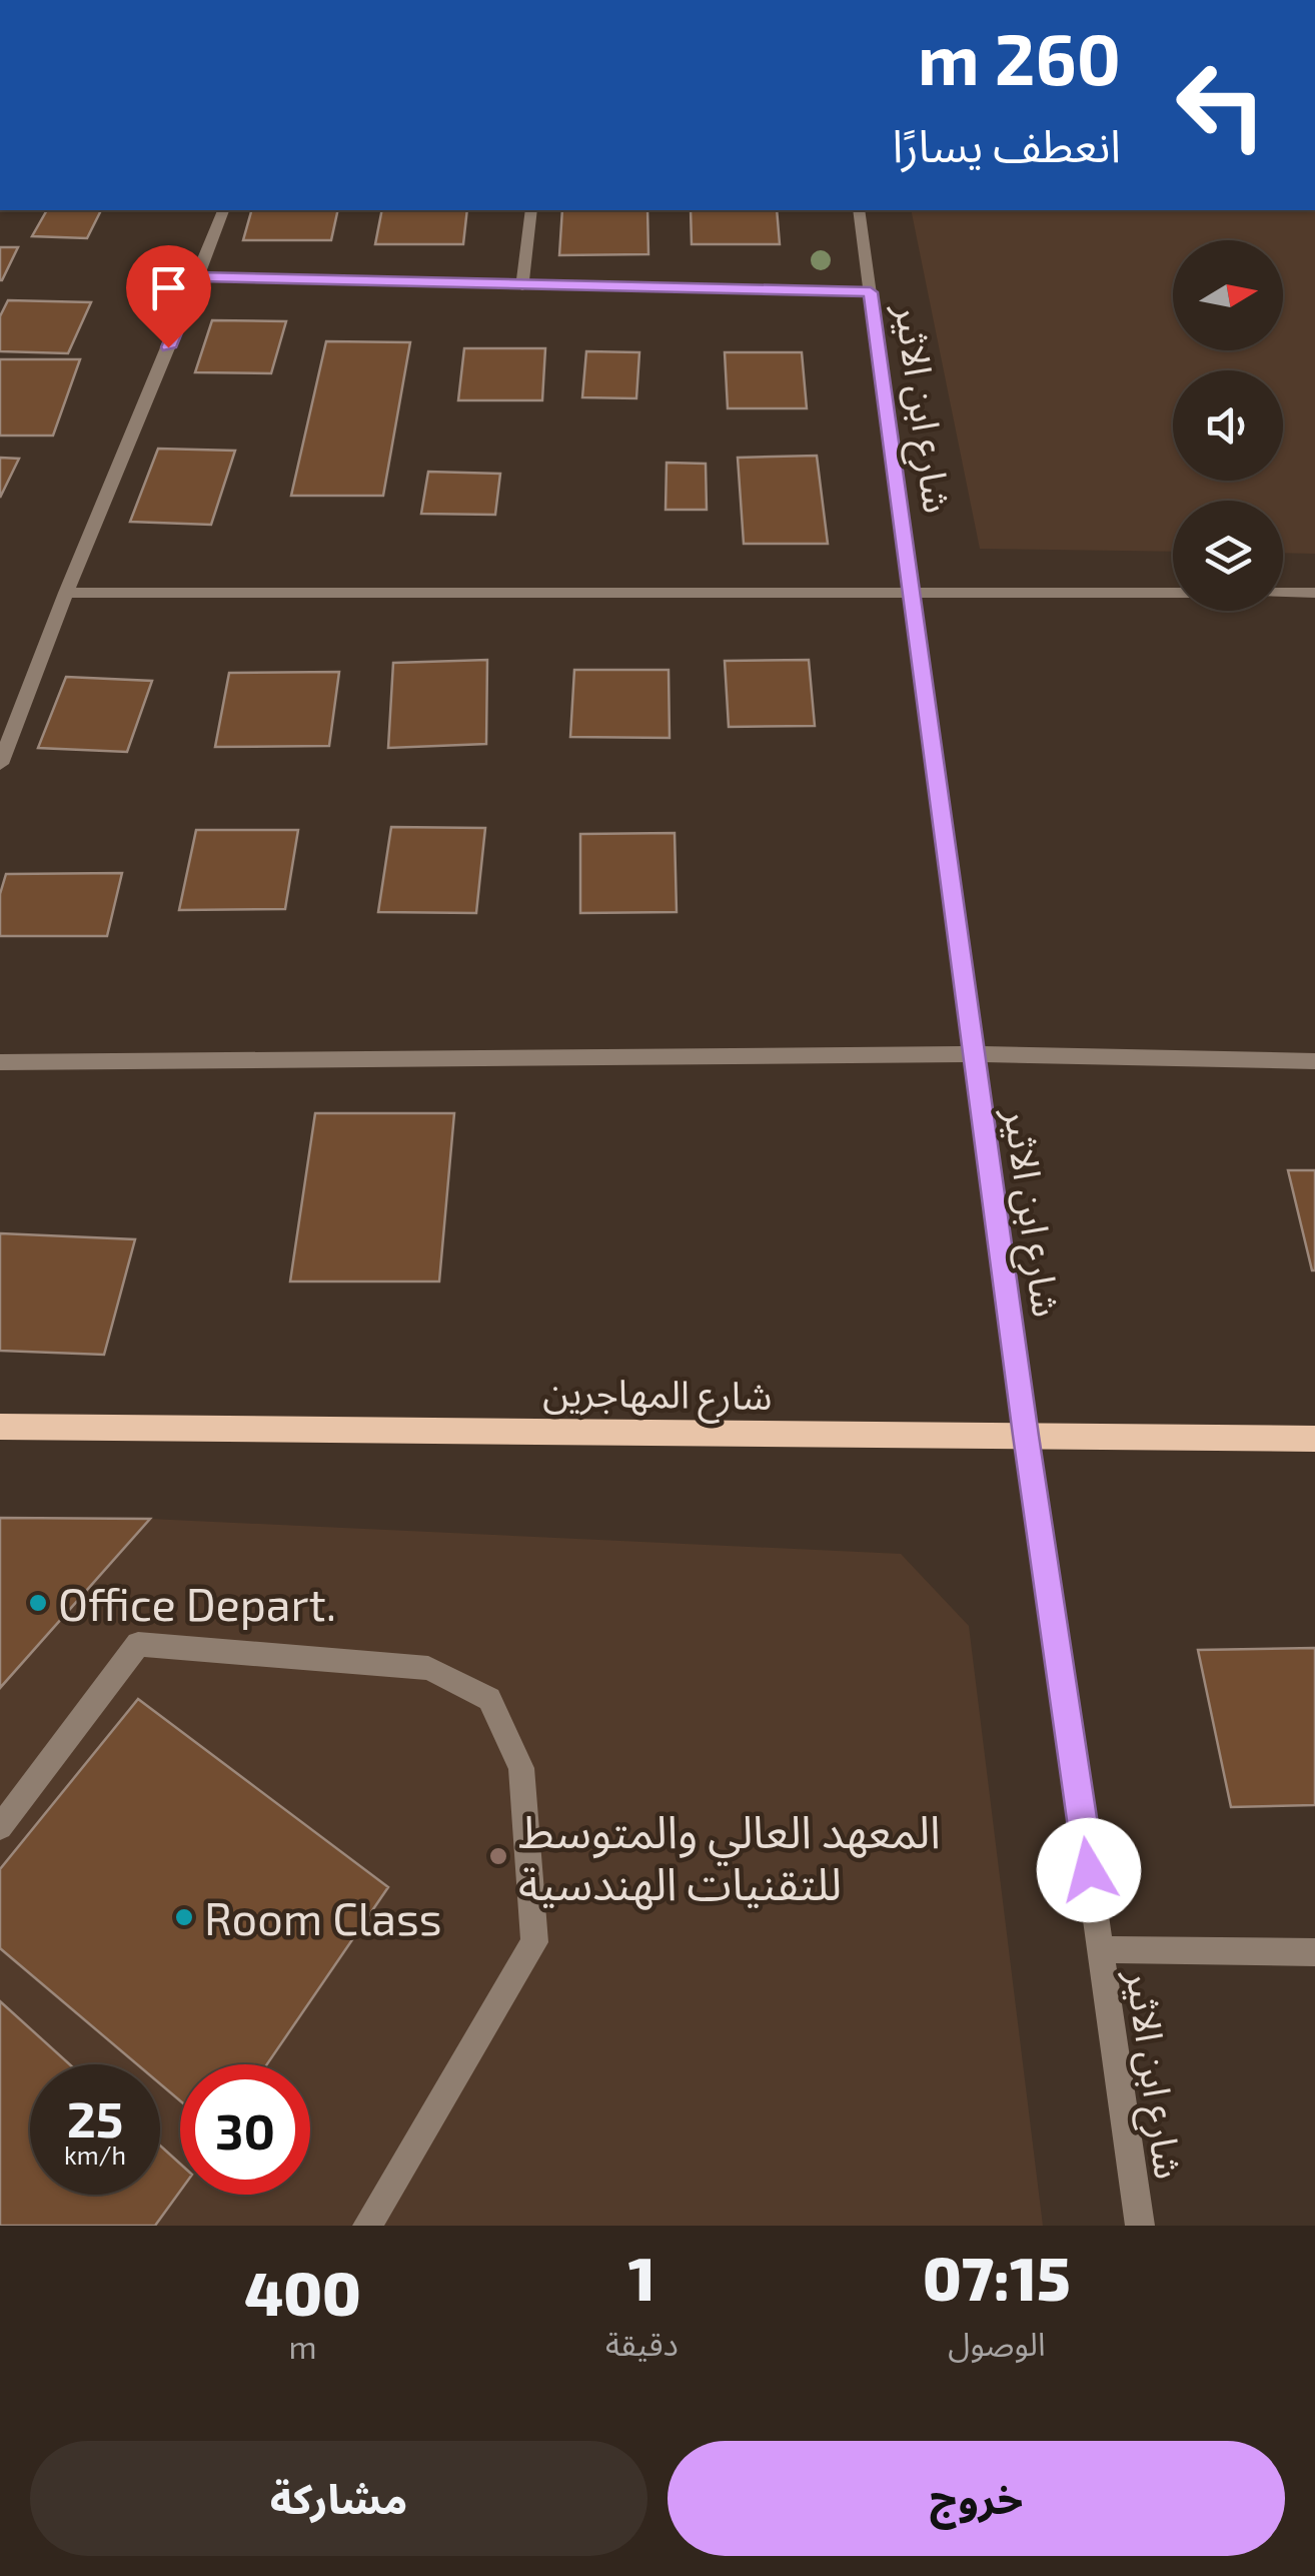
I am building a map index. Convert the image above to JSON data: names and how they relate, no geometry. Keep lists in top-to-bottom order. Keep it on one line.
{"streets":{"main road":["شارع المهاجرين"],"street":["شارع ابن الاثير"]},"crossings":[["شارع ابن الاثير","شارع المهاجرين"]],"places":["Office Depart.","المعهد العالي والمتوسط للتقنيات الهندسية","Room Class"],"north":"right","page":{"turn":["260 m","انعطف يسارًا"],"speed":"25 km/h","limit":"30","eta":["07:15","الوصول","1","دقيقة","400","m"],"buttons":["خروج","مشاركة"]}}
